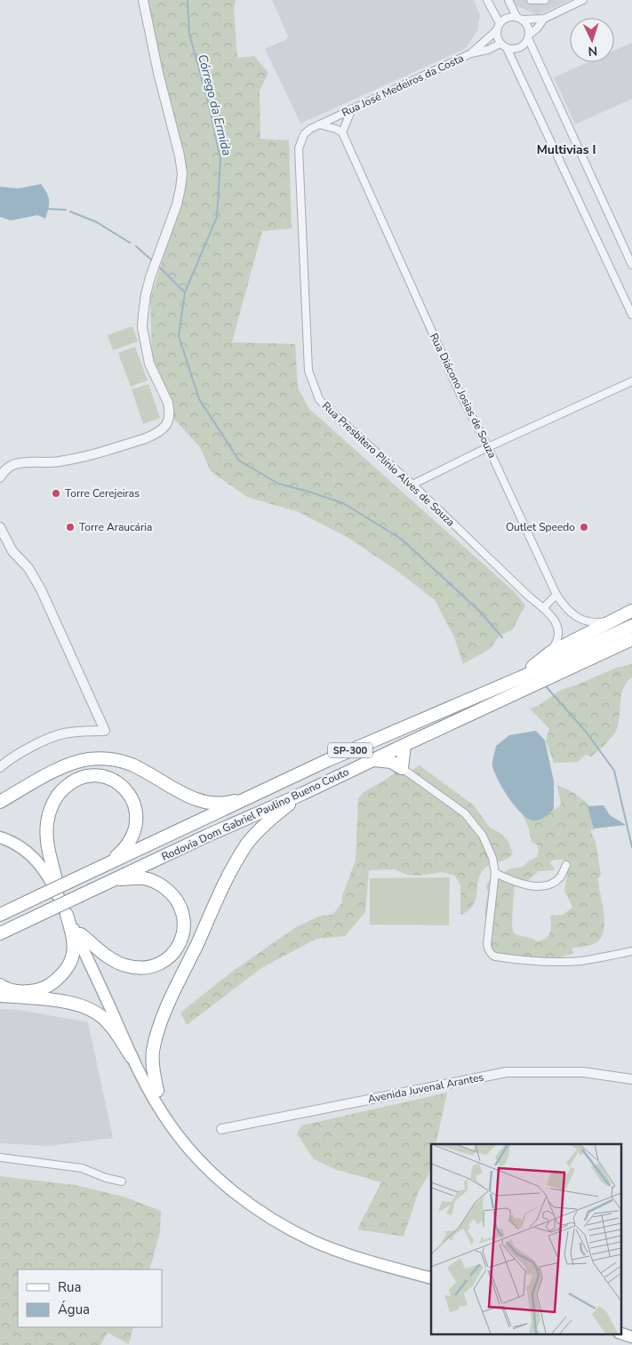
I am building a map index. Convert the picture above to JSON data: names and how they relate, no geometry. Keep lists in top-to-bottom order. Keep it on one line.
{"streets":{"highway":["SP-300","Rodovia Dom Gabriel Paulino Bueno Couto"],"street":["Rua José Medeiros da Costa","Rua Diácono Josias de Souza","Rua Presbítero Plínio Alves de Souza","Avenida Juvenal Arantes"]},"crossings":[["Rua José Medeiros da Costa","Rua Presbítero Plínio Alves de Souza"]],"districts":["Multivias I"],"water":["Córrego da Ermida"],"places":["Torre Cerejeiras","Torre Araucária","Outlet Speedo"],"legend":["Rua","Água"],"north":"bottom"}
